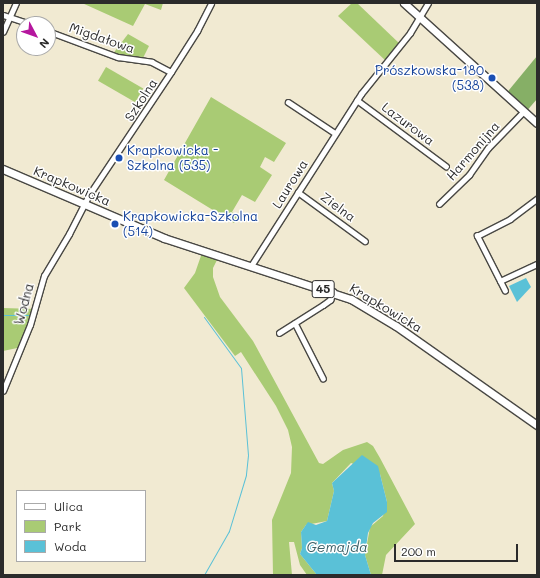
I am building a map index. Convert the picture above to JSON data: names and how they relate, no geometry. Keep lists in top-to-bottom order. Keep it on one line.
{"streets":{"main road":["Krapkowicka","45"],"street":["Migdałowa","Szkolna","Lazurowa","Harmonijna","Laurowa","Zielna","Wodna"]},"crossings":[["Migdałowa","Szkolna"],["Szkolna","Krapkowicka"],["Szkolna","Wodna"],["Lazurowa","Laurowa"],["Laurowa","Krapkowicka"],["Laurowa","Zielna"],["Krapkowicka","Wodna"]],"water":["Gemajda"],"places":["Prószkowska-180 (538)","Krapkowicka - Szkolna (535)","Krapkowicka-Szkolna (514)"],"legend":["Ulica","Park","Woda"],"scale_bar":"200 m","north":"bottom right"}
